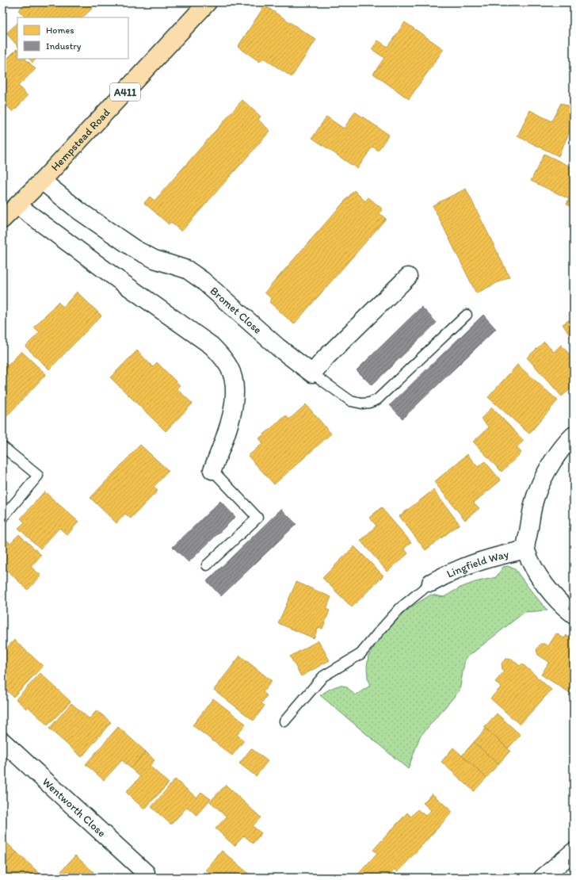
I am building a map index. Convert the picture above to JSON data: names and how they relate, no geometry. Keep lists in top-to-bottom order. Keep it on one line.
{"streets":{"main road":["A411","Hempstead Road"],"street":["Bromet Close","Lingfield Way","Wentworth Close"]},"crossings":[["Hempstead Road","Bromet Close"]],"legend":["Homes","Industry"]}
